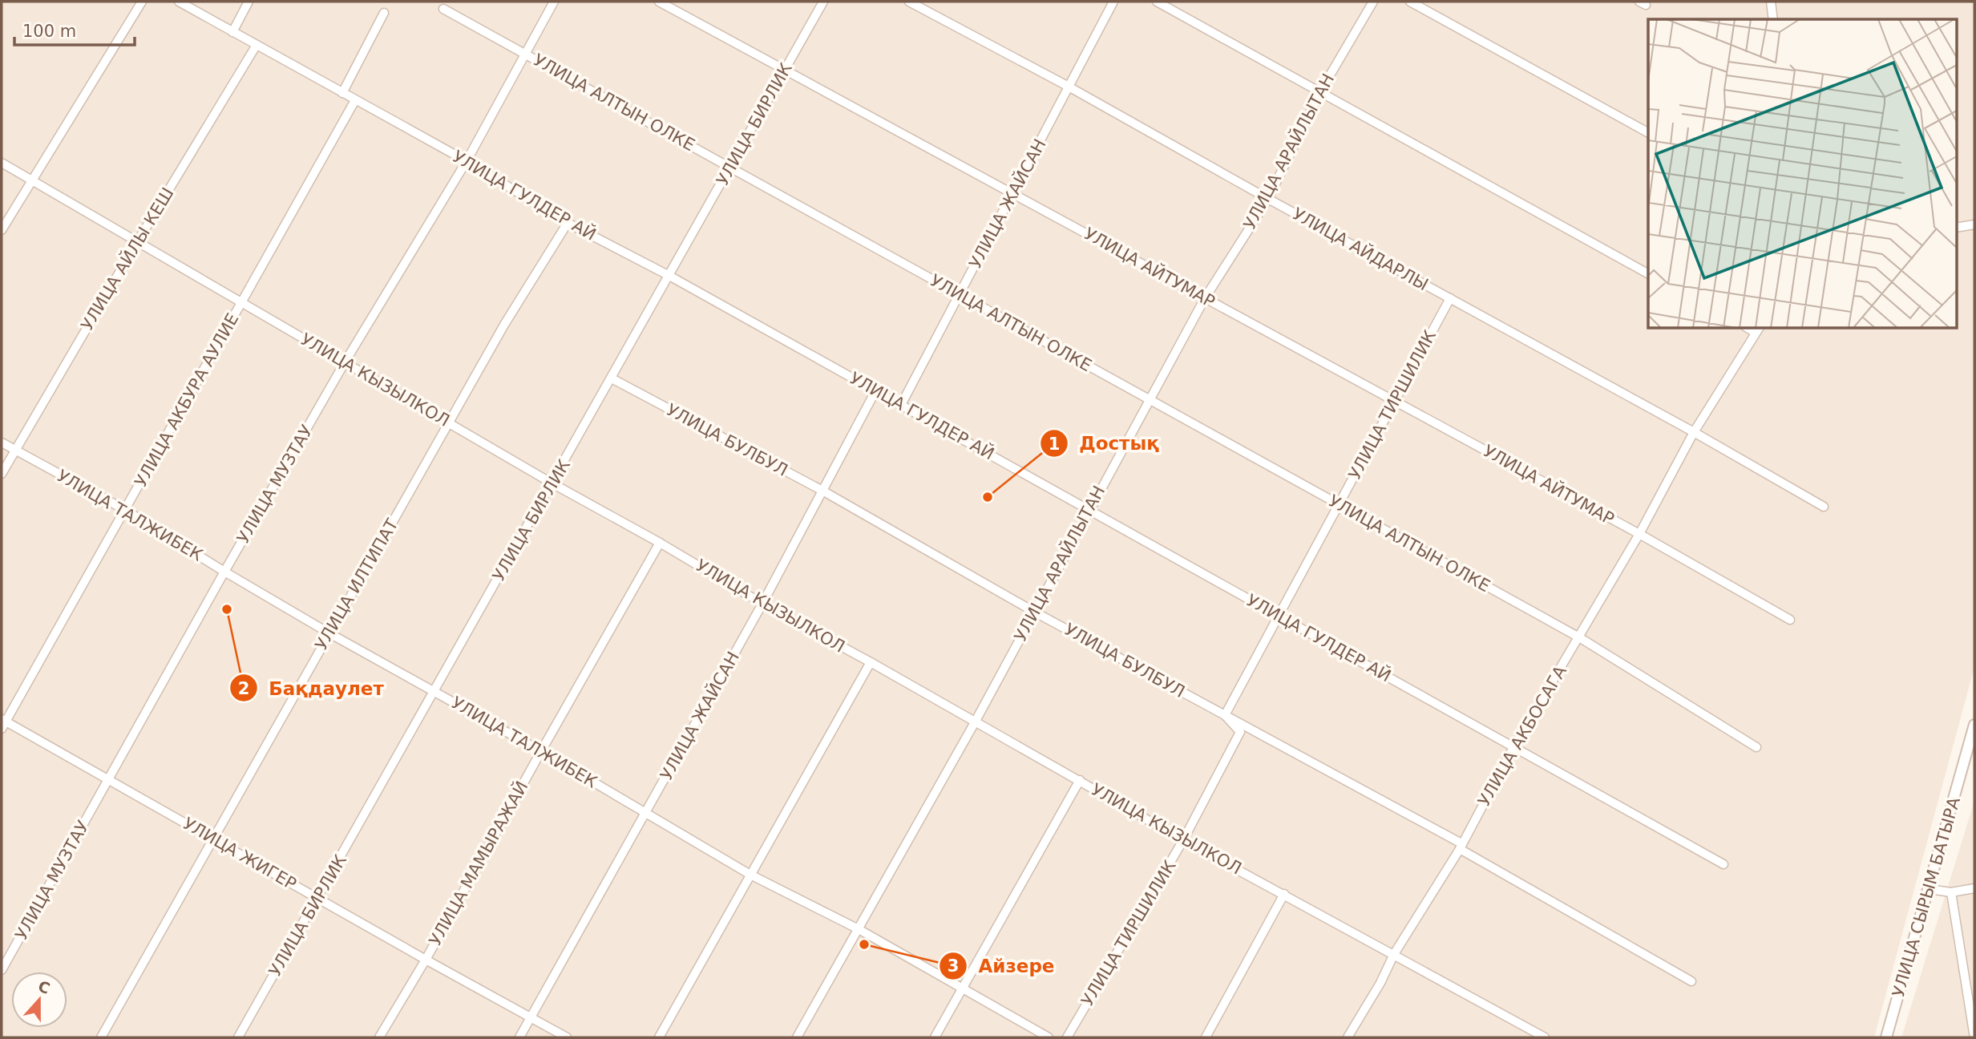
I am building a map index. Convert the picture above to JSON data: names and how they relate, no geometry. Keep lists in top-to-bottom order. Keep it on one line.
{"streets":{"street":["УЛИЦА АЛТЫН ОЛКЕ","УЛИЦА БИРЛИК","УЛИЦА АРАЙЛЫТАН","УЛИЦА ГУЛДЕР АЙ","УЛИЦА ЖАЙСАН","УЛИЦА АЙДАРЛЫ","УЛИЦА АЙЛЫ КЕШ","УЛИЦА АЙТУМАР","УЛИЦА КЫЗЫЛКОЛ","УЛИЦА АКБУРА АУЛИЕ","УЛИЦА ТИРШИЛИК","УЛИЦА БУЛБУЛ","УЛИЦА МУЗТАУ","УЛИЦА ТАЛЖИБЕК","УЛИЦА ИЛТИПАТ","УЛИЦА АКБОСАГА","УЛИЦА ЖИГЕР","УЛИЦА МАМЫРАЖАЙ","УЛИЦА СЫРЫМ БАТЫРА"]},"crossings":[["УЛИЦА АЛТЫН ОЛКЕ","УЛИЦА БИРЛИК"],["УЛИЦА АЛТЫН ОЛКЕ","УЛИЦА АРАЙЛЫТАН"],["УЛИЦА АЛТЫН ОЛКЕ","УЛИЦА ЖАЙСАН"],["УЛИЦА АЛТЫН ОЛКЕ","УЛИЦА ТИРШИЛИК"],["УЛИЦА АЛТЫН ОЛКЕ","УЛИЦА МУЗТАУ"],["УЛИЦА АЛТЫН ОЛКЕ","УЛИЦА АКБОСАГА"],["УЛИЦА БИРЛИК","УЛИЦА ГУЛДЕР АЙ"],["УЛИЦА БИРЛИК","УЛИЦА АЙТУМАР"],["УЛИЦА БИРЛИК","УЛИЦА КЫЗЫЛКОЛ"],["УЛИЦА БИРЛИК","УЛИЦА БУЛБУЛ"],["УЛИЦА БИРЛИК","УЛИЦА ТАЛЖИБЕК"],["УЛИЦА БИРЛИК","УЛИЦА ЖИГЕР"],["УЛИЦА АРАЙЛЫТАН","УЛИЦА ГУЛДЕР АЙ"],["УЛИЦА АРАЙЛЫТАН","УЛИЦА АЙДАРЛЫ"],["УЛИЦА АРАЙЛЫТАН","УЛИЦА АЙТУМАР"],["УЛИЦА АРАЙЛЫТАН","УЛИЦА КЫЗЫЛКОЛ"],["УЛИЦА АРАЙЛЫТАН","УЛИЦА БУЛБУЛ"],["УЛИЦА АРАЙЛЫТАН","УЛИЦА ТАЛЖИБЕК"],["УЛИЦА ГУЛДЕР АЙ","УЛИЦА ЖАЙСАН"],["УЛИЦА ГУЛДЕР АЙ","УЛИЦА АЙЛЫ КЕШ"],["УЛИЦА ГУЛДЕР АЙ","УЛИЦА АКБУРА АУЛИЕ"],["УЛИЦА ГУЛДЕР АЙ","УЛИЦА ТИРШИЛИК"],["УЛИЦА ГУЛДЕР АЙ","УЛИЦА МУЗТАУ"],["УЛИЦА ГУЛДЕР АЙ","УЛИЦА ИЛТИПАТ"],["УЛИЦА ГУЛДЕР АЙ","УЛИЦА АКБОСАГА"],["УЛИЦА ЖАЙСАН","УЛИЦА АЙДАРЛЫ"],["УЛИЦА ЖАЙСАН","УЛИЦА АЙТУМАР"],["УЛИЦА ЖАЙСАН","УЛИЦА КЫЗЫЛКОЛ"],["УЛИЦА ЖАЙСАН","УЛИЦА БУЛБУЛ"],["УЛИЦА ЖАЙСАН","УЛИЦА ТАЛЖИБЕК"],["УЛИЦА ЖАЙСАН","УЛИЦА ЖИГЕР"],["УЛИЦА АЙДАРЛЫ","УЛИЦА ТИРШИЛИК"],["УЛИЦА АЙДАРЛЫ","УЛИЦА АКБОСАГА"],["УЛИЦА АЙЛЫ КЕШ","УЛИЦА КЫЗЫЛКОЛ"],["УЛИЦА АЙЛЫ КЕШ","УЛИЦА ТАЛЖИБЕК"],["УЛИЦА АЙТУМАР","УЛИЦА ТИРШИЛИК"],["УЛИЦА АЙТУМАР","УЛИЦА АКБОСАГА"],["УЛИЦА КЫЗЫЛКОЛ","УЛИЦА АКБУРА АУЛИЕ"],["УЛИЦА КЫЗЫЛКОЛ","УЛИЦА ТИРШИЛИК"],["УЛИЦА КЫЗЫЛКОЛ","УЛИЦА МУЗТАУ"],["УЛИЦА КЫЗЫЛКОЛ","УЛИЦА ИЛТИПАТ"],["УЛИЦА КЫЗЫЛКОЛ","УЛИЦА АКБОСАГА"],["УЛИЦА КЫЗЫЛКОЛ","УЛИЦА МАМЫРАЖАЙ"],["УЛИЦА АКБУРА АУЛИЕ","УЛИЦА ТАЛЖИБЕК"],["УЛИЦА АКБУРА АУЛИЕ","УЛИЦА ЖИГЕР"],["УЛИЦА ТИРШИЛИК","УЛИЦА БУЛБУЛ"],["УЛИЦА БУЛБУЛ","УЛИЦА АКБОСАГА"],["УЛИЦА МУЗТАУ","УЛИЦА ТАЛЖИБЕК"],["УЛИЦА МУЗТАУ","УЛИЦА ЖИГЕР"],["УЛИЦА ТАЛЖИБЕК","УЛИЦА ИЛТИПАТ"],["УЛИЦА ТАЛЖИБЕК","УЛИЦА МАМЫРАЖАЙ"],["УЛИЦА ИЛТИПАТ","УЛИЦА ЖИГЕР"],["УЛИЦА ЖИГЕР","УЛИЦА МАМЫРАЖАЙ"]],"places":["Достық","Бақдаулет","Айзере"],"scale_bar":"100 m","north":"top"}
